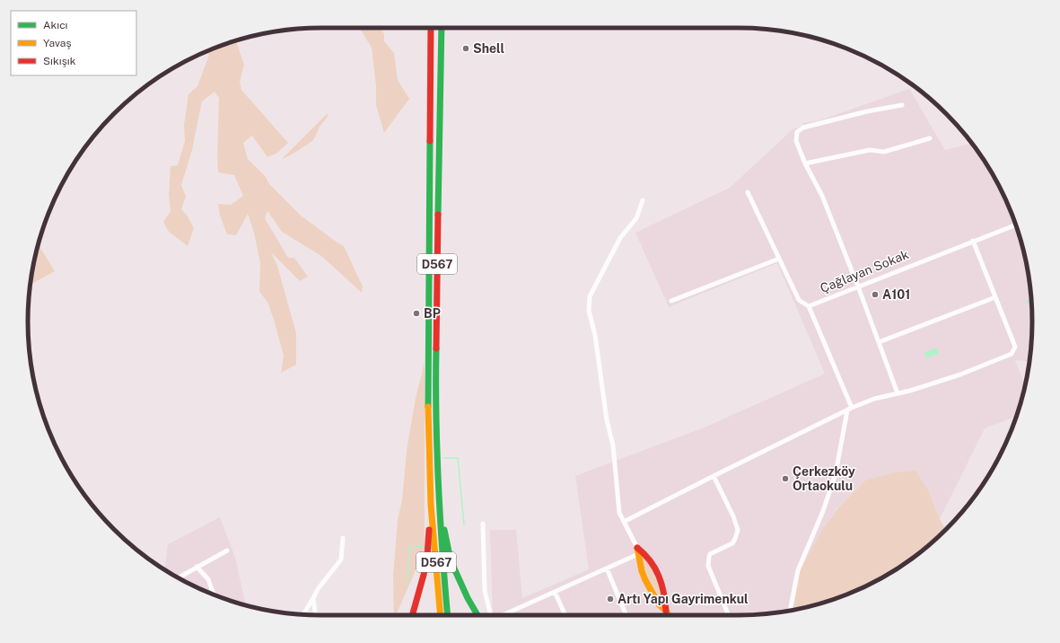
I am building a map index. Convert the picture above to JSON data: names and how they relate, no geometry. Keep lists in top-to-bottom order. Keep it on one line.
{"streets":{"main road":["D567"],"street":["Çağlayan Sokak"]},"places":["Shell","A101","BP","Çerkezköy Ortaokulu","Artı Yapı Gayrimenkul"],"legend":["Akıcı","Yavaş","Sıkışık"]}
